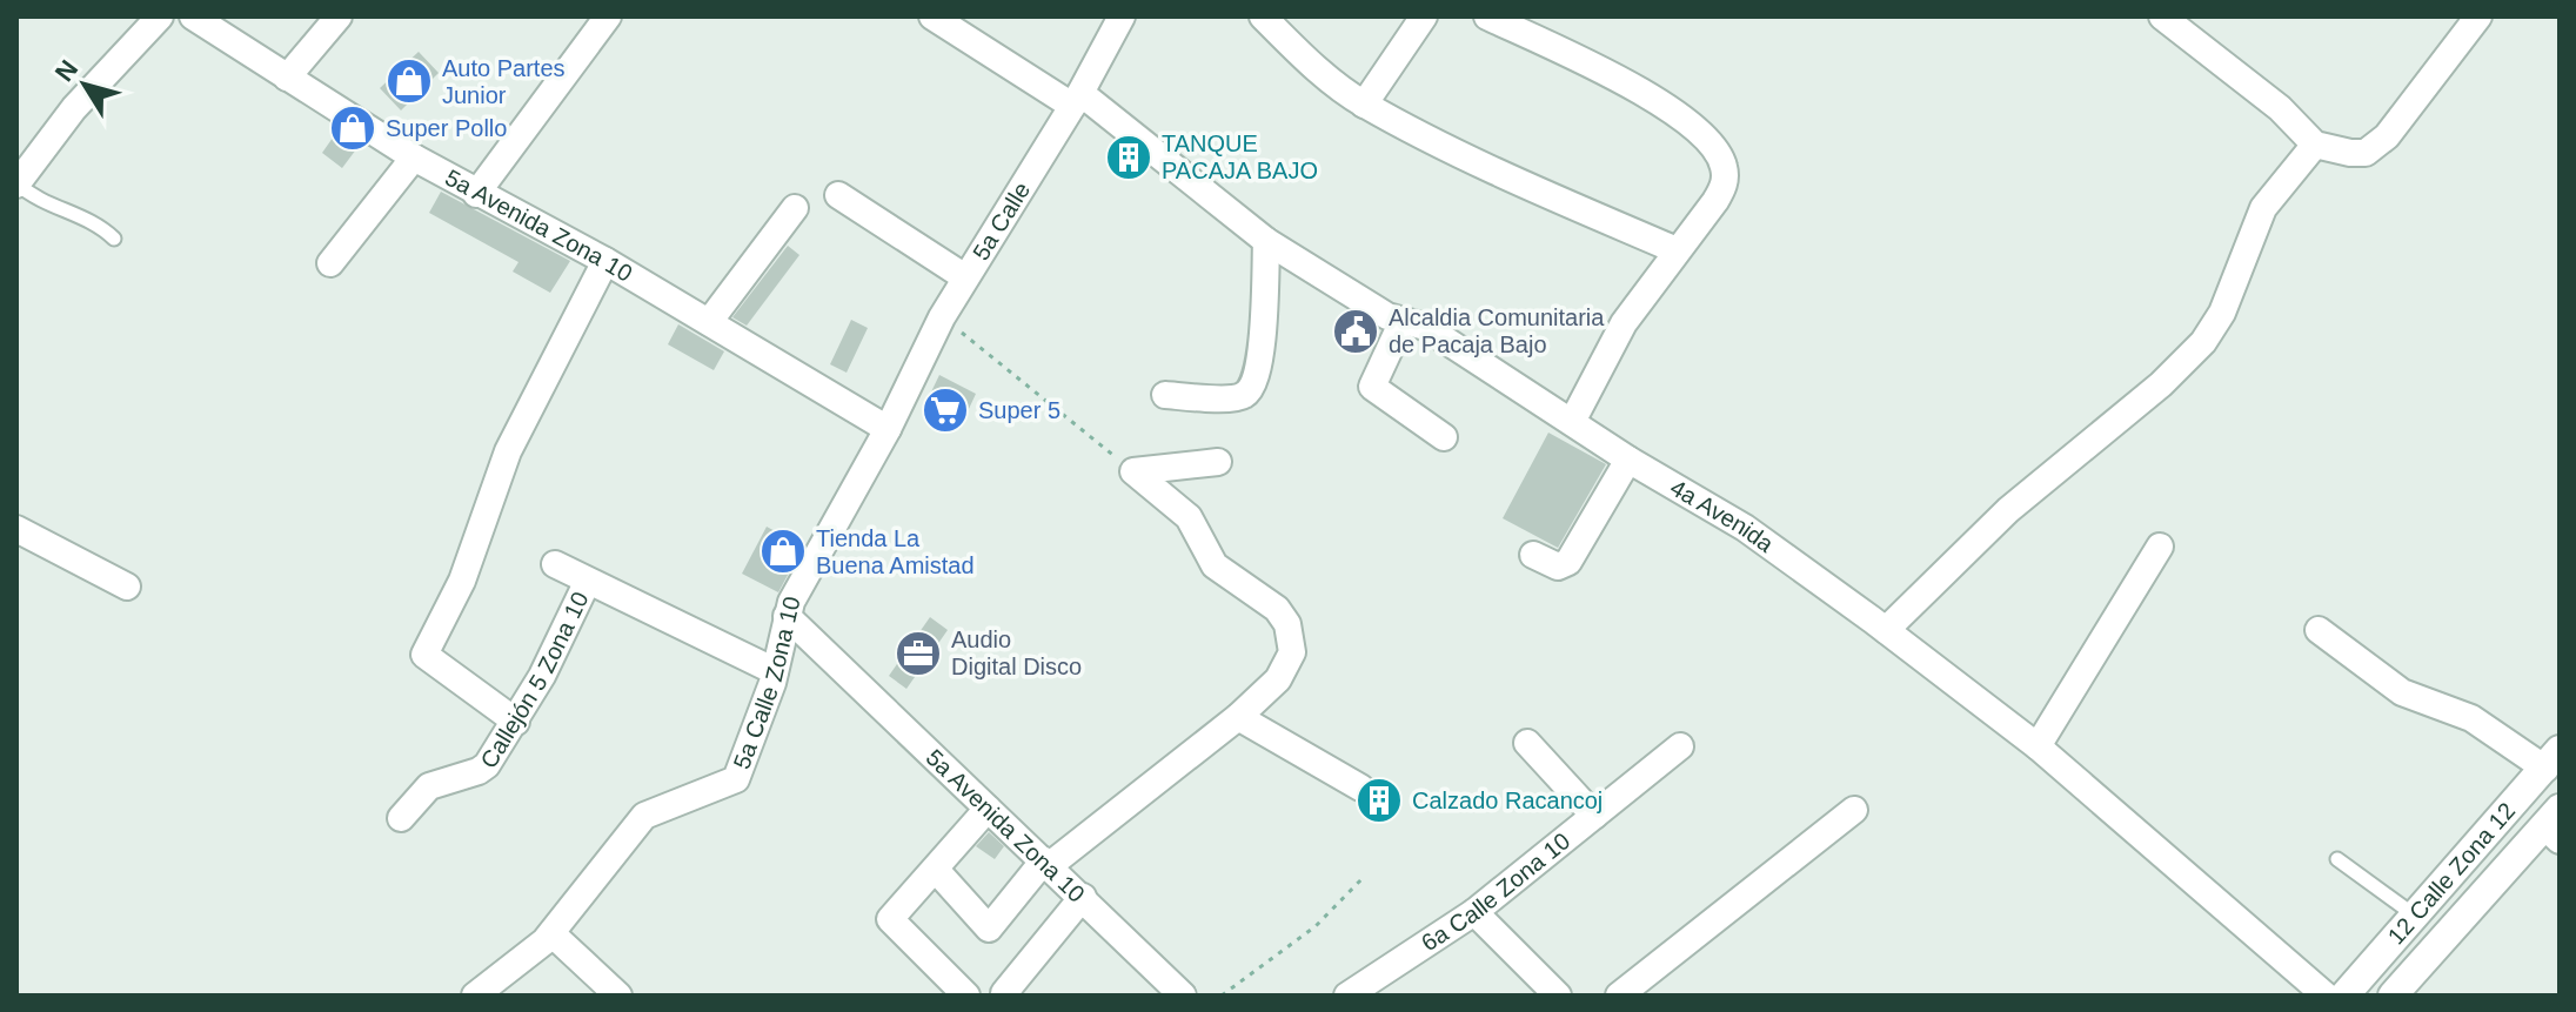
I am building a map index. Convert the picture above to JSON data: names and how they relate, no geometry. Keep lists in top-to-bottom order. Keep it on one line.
{"streets":{"street":["5a Calle","5a Avenida Zona 10","4a Avenida","Callejón 5 Zona 10","5a Calle Zona 10","12 Calle Zona 12","6a Calle Zona 10"]},"crossings":[["5a Calle","5a Avenida Zona 10"],["5a Calle","4a Avenida"],["5a Calle","5a Calle Zona 10"],["5a Avenida Zona 10","5a Calle Zona 10"],["Callejón 5 Zona 10","5a Calle Zona 10"]],"places":{"shop":["Auto Partes Junior","Super Pollo","Tienda La Buena Amistad"],"building":["TANQUE PACAJA BAJO","Calzado Racancoj"],"public building":["Alcaldia Comunitaria de Pacaja Bajo"],"supermarket":["Super 5"],"office":["Audio Digital Disco"]},"north":"top left"}
